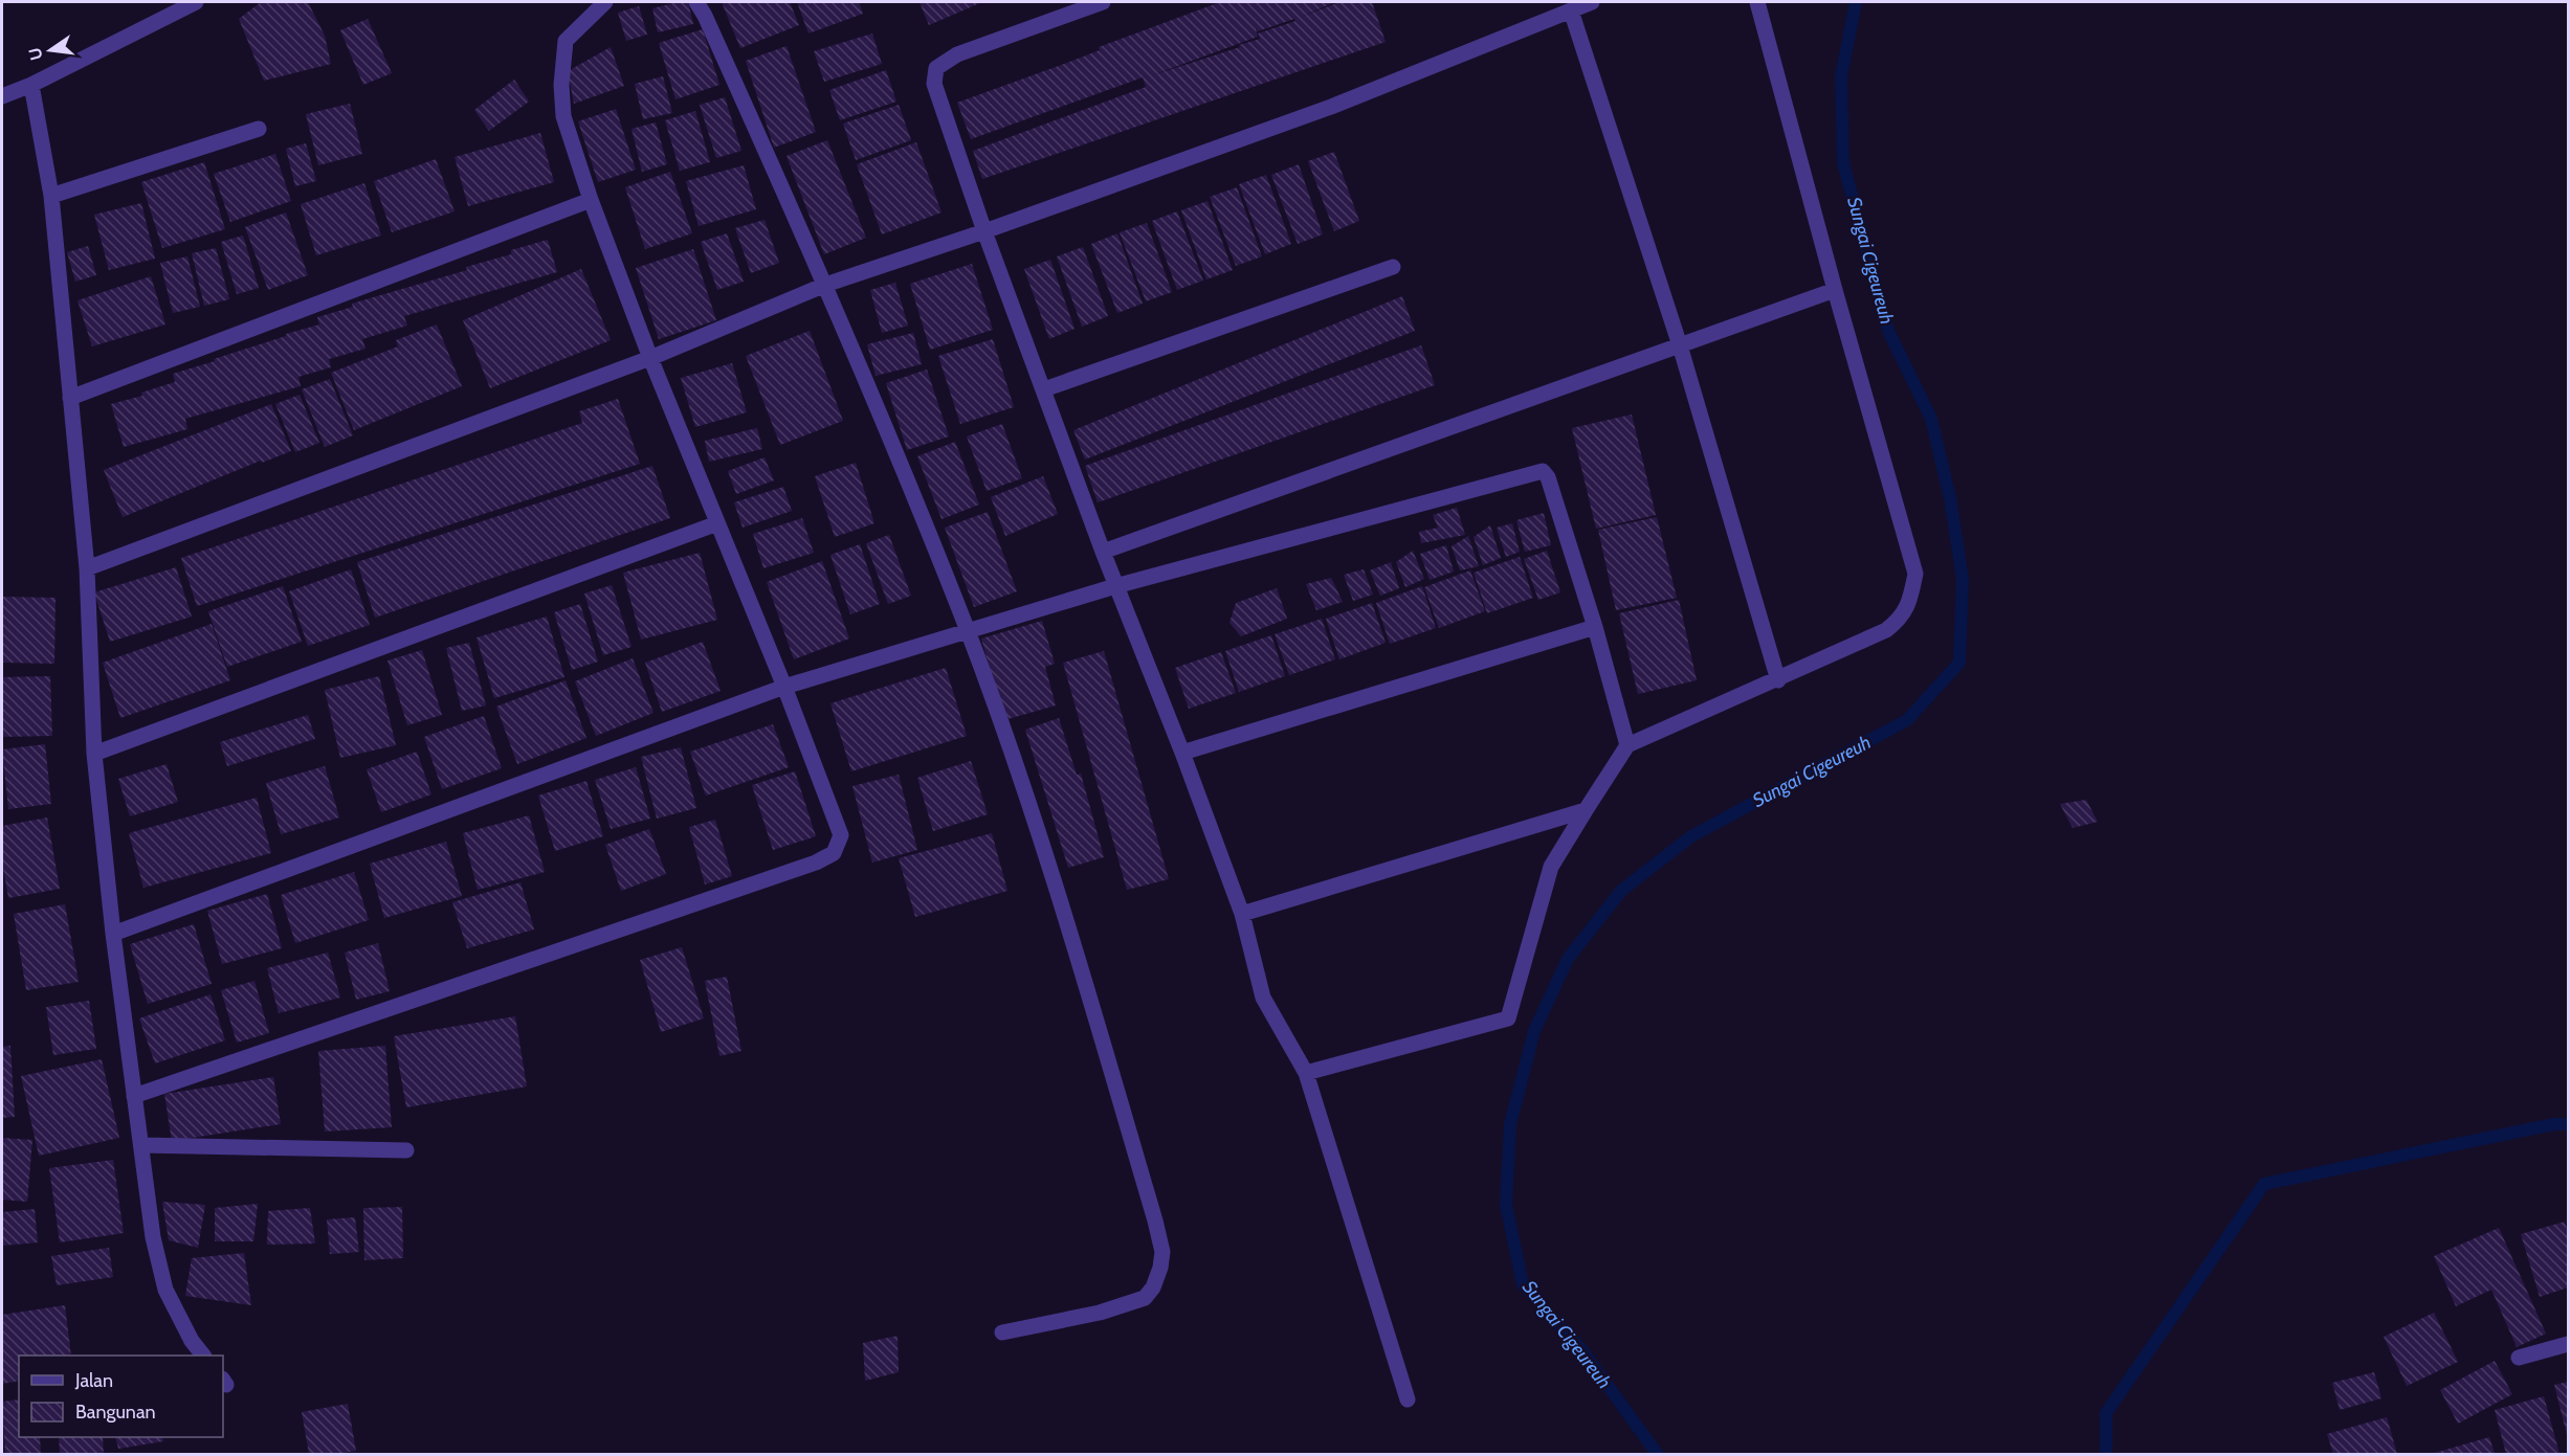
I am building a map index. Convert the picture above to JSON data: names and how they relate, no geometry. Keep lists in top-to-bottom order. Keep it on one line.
{"water":["Sungai Cigeureuh"],"legend":["Jalan","Bangunan"],"north":"left"}
